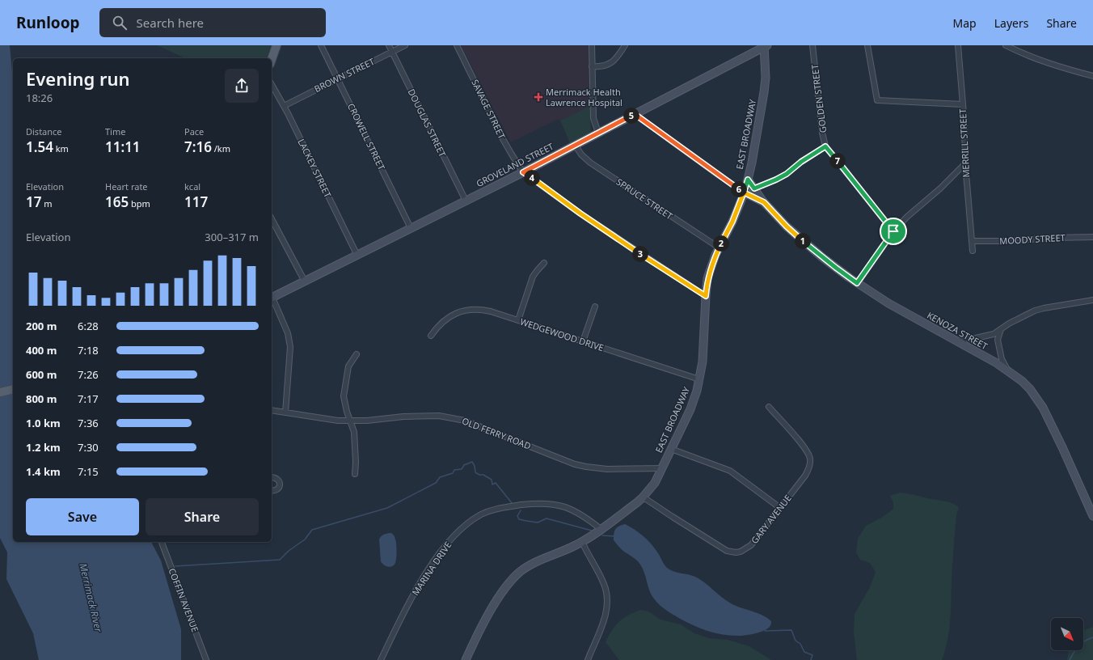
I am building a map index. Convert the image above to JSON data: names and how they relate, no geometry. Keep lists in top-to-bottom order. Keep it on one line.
{"streets":{"street":["BROWN STREET","GOLDEN STREET","SAVAGE STREET","DOUGLAS STREET","EAST BROADWAY","CROWELL STREET","MERRILL STREET","GROVELAND STREET","LACKEY STREET","SPRUCE STREET","MOODY STREET","KENOZA STREET","WEDGEWOOD DRIVE","OLD FERRY ROAD","GARY AVENUE","MARINA DRIVE","COFFIN AVENUE"]},"crossings":[["BROWN STREET","DOUGLAS STREET"],["BROWN STREET","CROWELL STREET"],["BROWN STREET","LACKEY STREET"],["SAVAGE STREET","GROVELAND STREET"],["DOUGLAS STREET","GROVELAND STREET"],["EAST BROADWAY","GROVELAND STREET"],["EAST BROADWAY","SPRUCE STREET"],["EAST BROADWAY","KENOZA STREET"],["EAST BROADWAY","WEDGEWOOD DRIVE"],["EAST BROADWAY","OLD FERRY ROAD"],["EAST BROADWAY","GARY AVENUE"],["EAST BROADWAY","MARINA DRIVE"],["CROWELL STREET","GROVELAND STREET"],["MERRILL STREET","MOODY STREET"],["GROVELAND STREET","LACKEY STREET"],["GROVELAND STREET","SPRUCE STREET"]],"water":["Merrimack River"],"places":{"health":["Merrimack Health Lawrence Hospital"]},"north":"bottom right","page":{"header":"Runloop","search":"Search here","nav":["Map","Layers","Share"],"heading":["Evening run","18:26"],"pins":["5","7","4","6","1","2","3"],"stats":[["Distance","1.54 km"],["Time","11:11"],["Pace","7:16 /km"],["Elevation","17 m"],["Heart rate","165 bpm"],["kcal","117"]],"chart":["Elevation","300–317 m"],"list":[{"name":"200 m","note":"6:28"},{"name":"400 m","note":"7:18"},{"name":"600 m","note":"7:26"},{"name":"800 m","note":"7:17"},{"name":"1.0 km","note":"7:36"},{"name":"1.2 km","note":"7:30"},{"name":"1.4 km","note":"7:15"}],"buttons":["Save","Share"]}}
